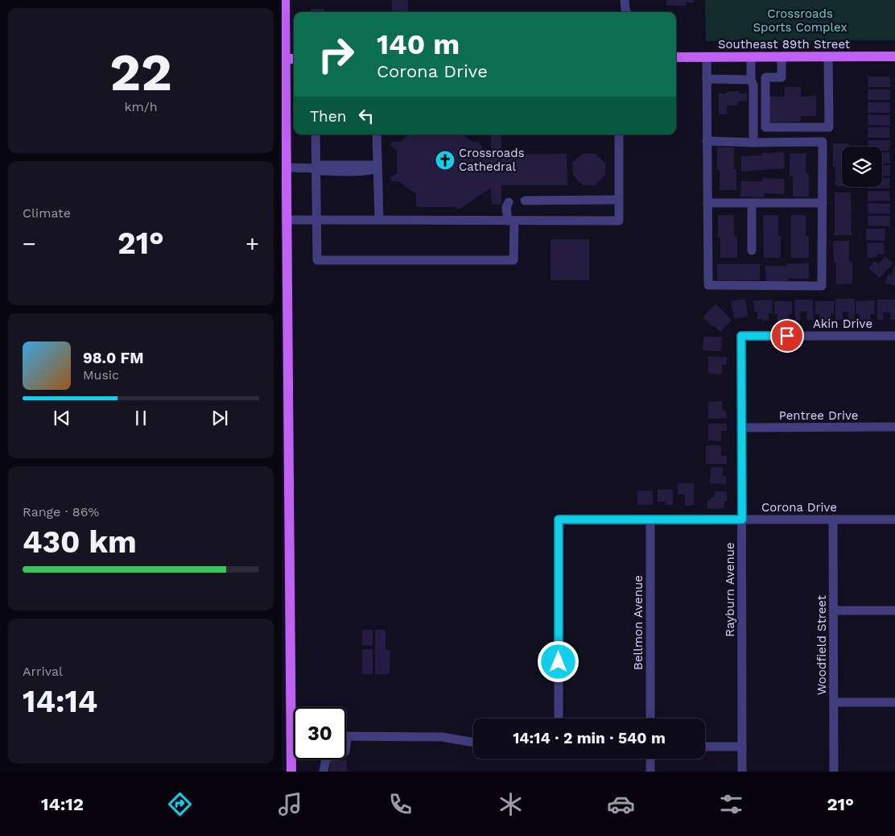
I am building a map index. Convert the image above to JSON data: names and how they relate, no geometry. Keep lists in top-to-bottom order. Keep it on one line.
{"streets":{"main road":["Southeast 89th Street"],"street":["Akin Drive","Pentree Drive","Corona Drive","Rayburn Avenue","Bellmon Avenue","Woodfield Street"]},"crossings":[["Akin Drive","Rayburn Avenue"],["Pentree Drive","Rayburn Avenue"],["Corona Drive","Rayburn Avenue"],["Corona Drive","Bellmon Avenue"],["Corona Drive","Woodfield Street"]],"parks":["Crossroads Sports Complex"],"places":{"church":["Crossroads Cathedral"]},"page":{"tile":[["22","km/h"],"Climate",["Range · 86%","430 km"],["Arrival","14:14"]],"turn":["140 m","Corona Drive"],"then":"Then","heat":["−","21°","+"],"song":["98.0 FM","Music"],"limit":"30","trip":"14:14 · 2 min · 540 m","tabs":["14:12","21°"]}}
